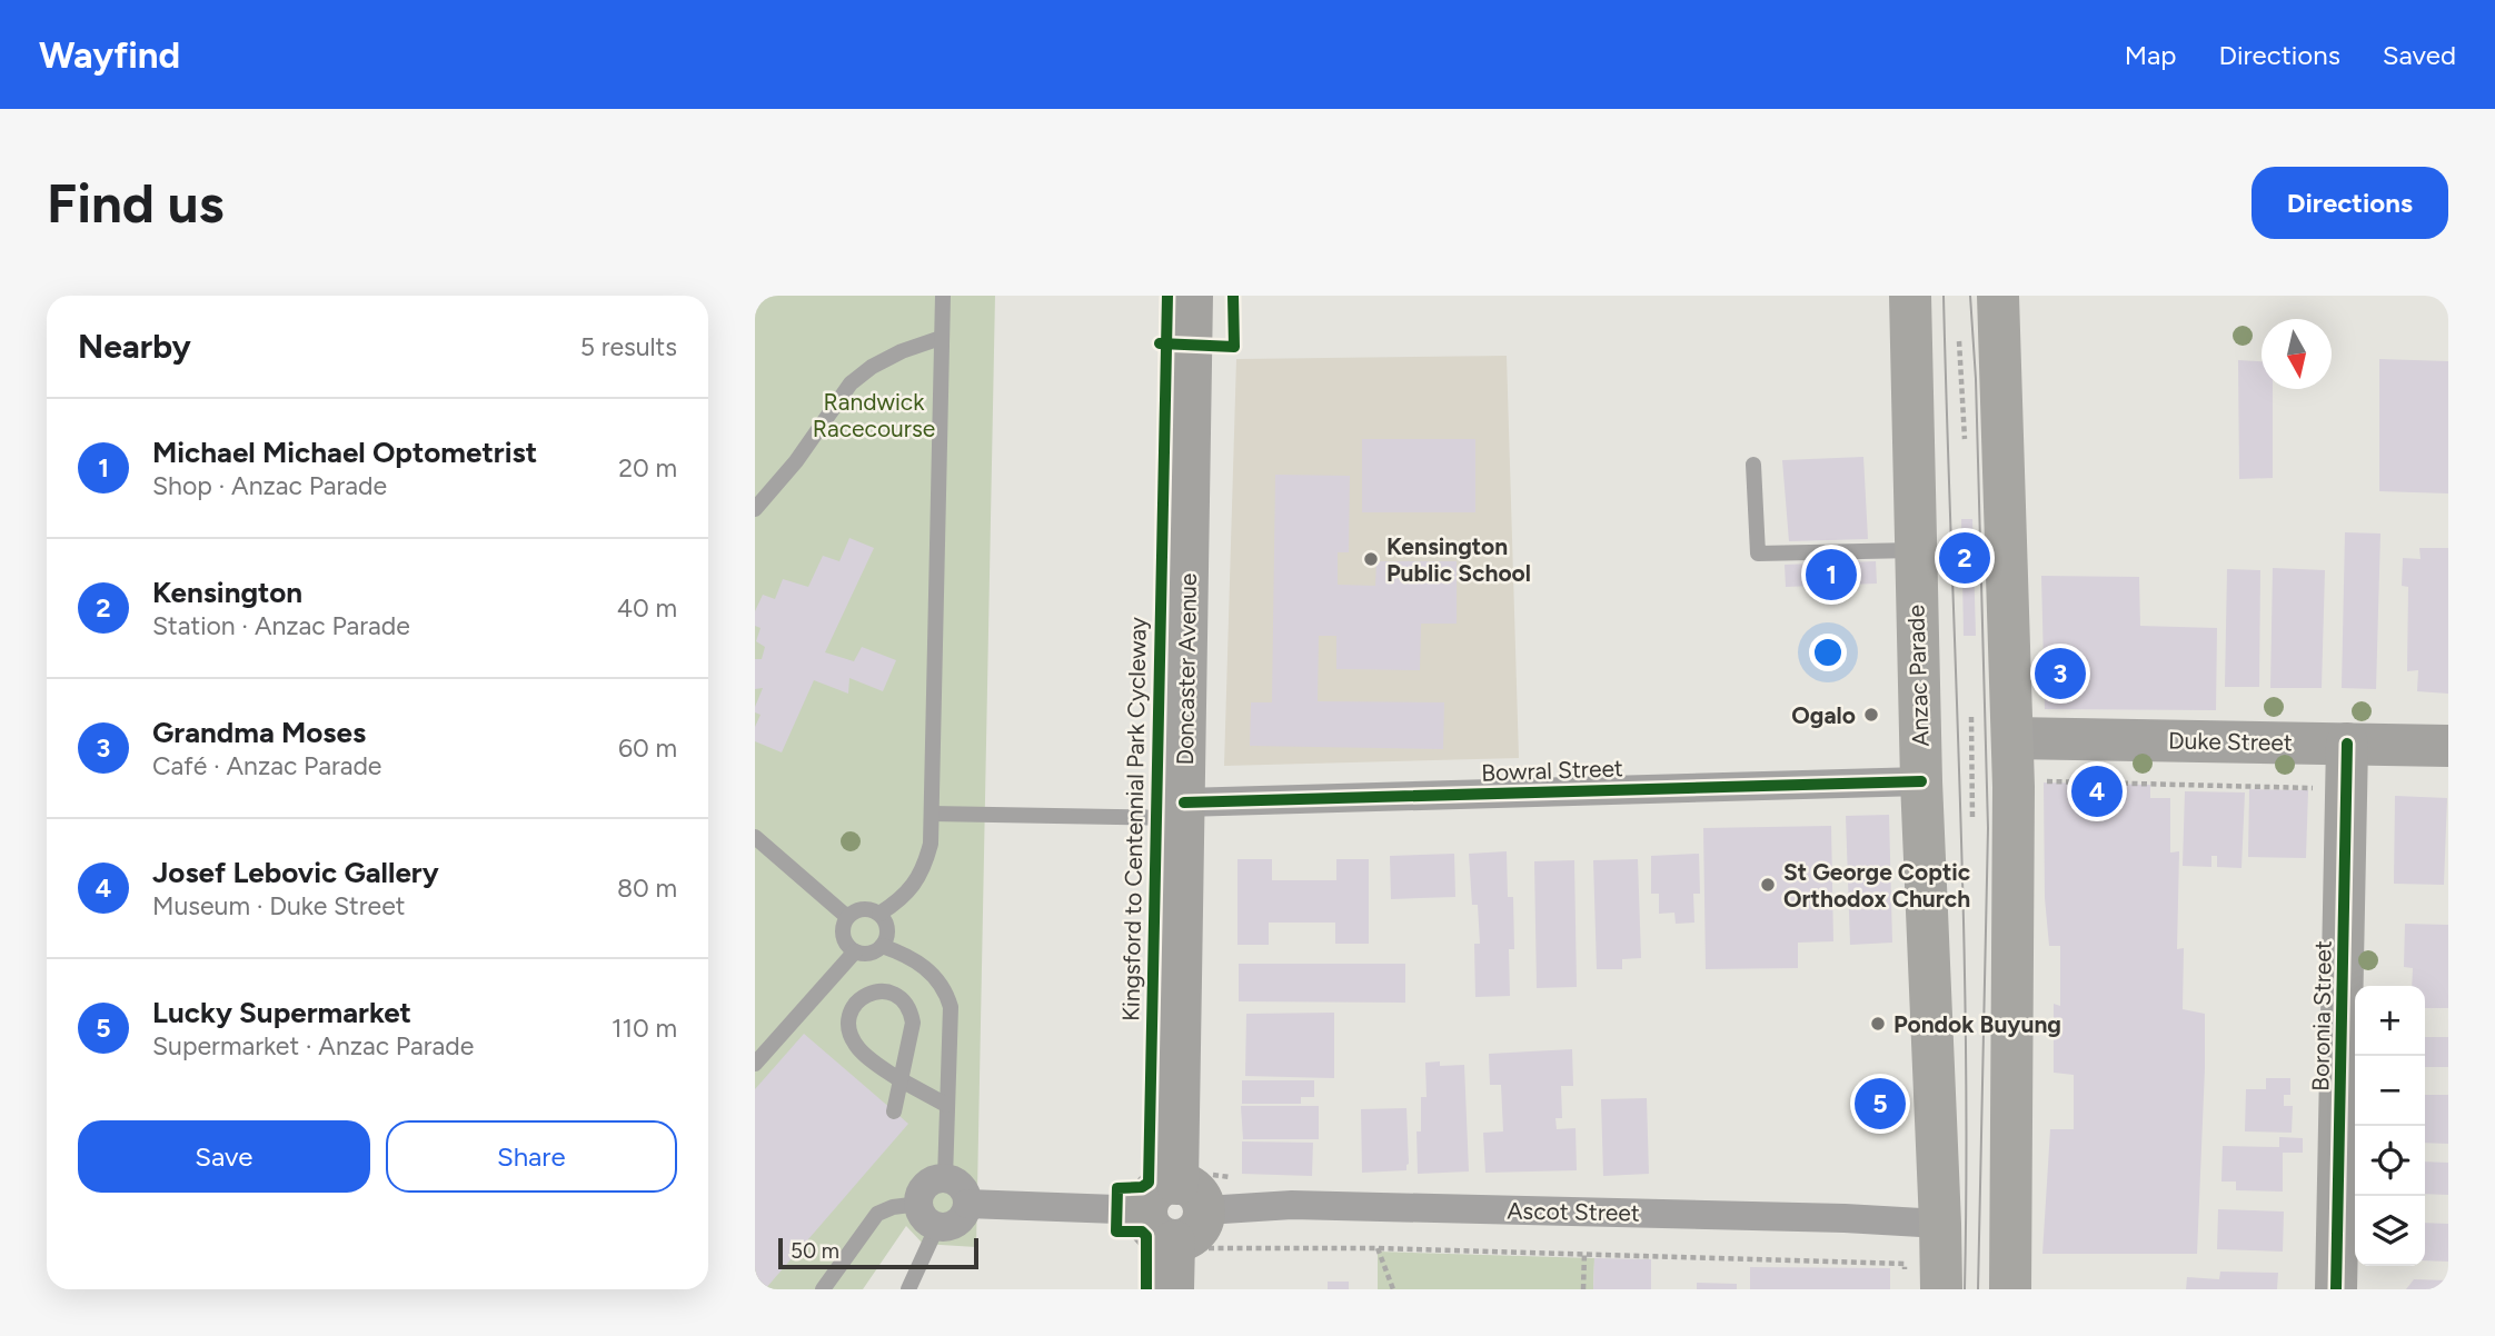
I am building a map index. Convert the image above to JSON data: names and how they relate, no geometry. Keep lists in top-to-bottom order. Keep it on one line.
{"streets":{"main road":["Anzac Parade"],"street":["Doncaster Avenue","Duke Street","Bowral Street","Boronia Street","Ascot Street"],"cycle path":["Kingsford to Centennial Park Cycleway"]},"crossings":[["Doncaster Avenue","Bowral Street"],["Doncaster Avenue","Ascot Street"],["Anzac Parade","Bowral Street"],["Anzac Parade","Ascot Street"],["Duke Street","Boronia Street"]],"parks":["Randwick Racecourse"],"places":["Kensington Public School","Ogalo","St George Coptic Orthodox Church","Pondok Buyung"],"scale_bar":"50 m","north":"bottom","page":{"header":"Wayfind","nav":["Map","Directions","Saved"],"buttons":["Directions",["Save","Share"]],"title":"Find us","heading":["Nearby","5 results"],"list":[{"mark":"1","name":"Michael Michael Optometrist","note":"Shop · Anzac Parade","value":"20 m"},{"mark":"2","name":"Kensington","note":"Station · Anzac Parade","value":"40 m"},{"mark":"3","name":"Grandma Moses","note":"Café · Anzac Parade","value":"60 m"},{"mark":"4","name":"Josef Lebovic Gallery","note":"Museum · Duke Street","value":"80 m"},{"mark":"5","name":"Lucky Supermarket","note":"Supermarket · Anzac Parade","value":"110 m"}],"pins":["2","1","3","4","5"],"map_buttons":["+","−"],"scale":"50 m"}}
